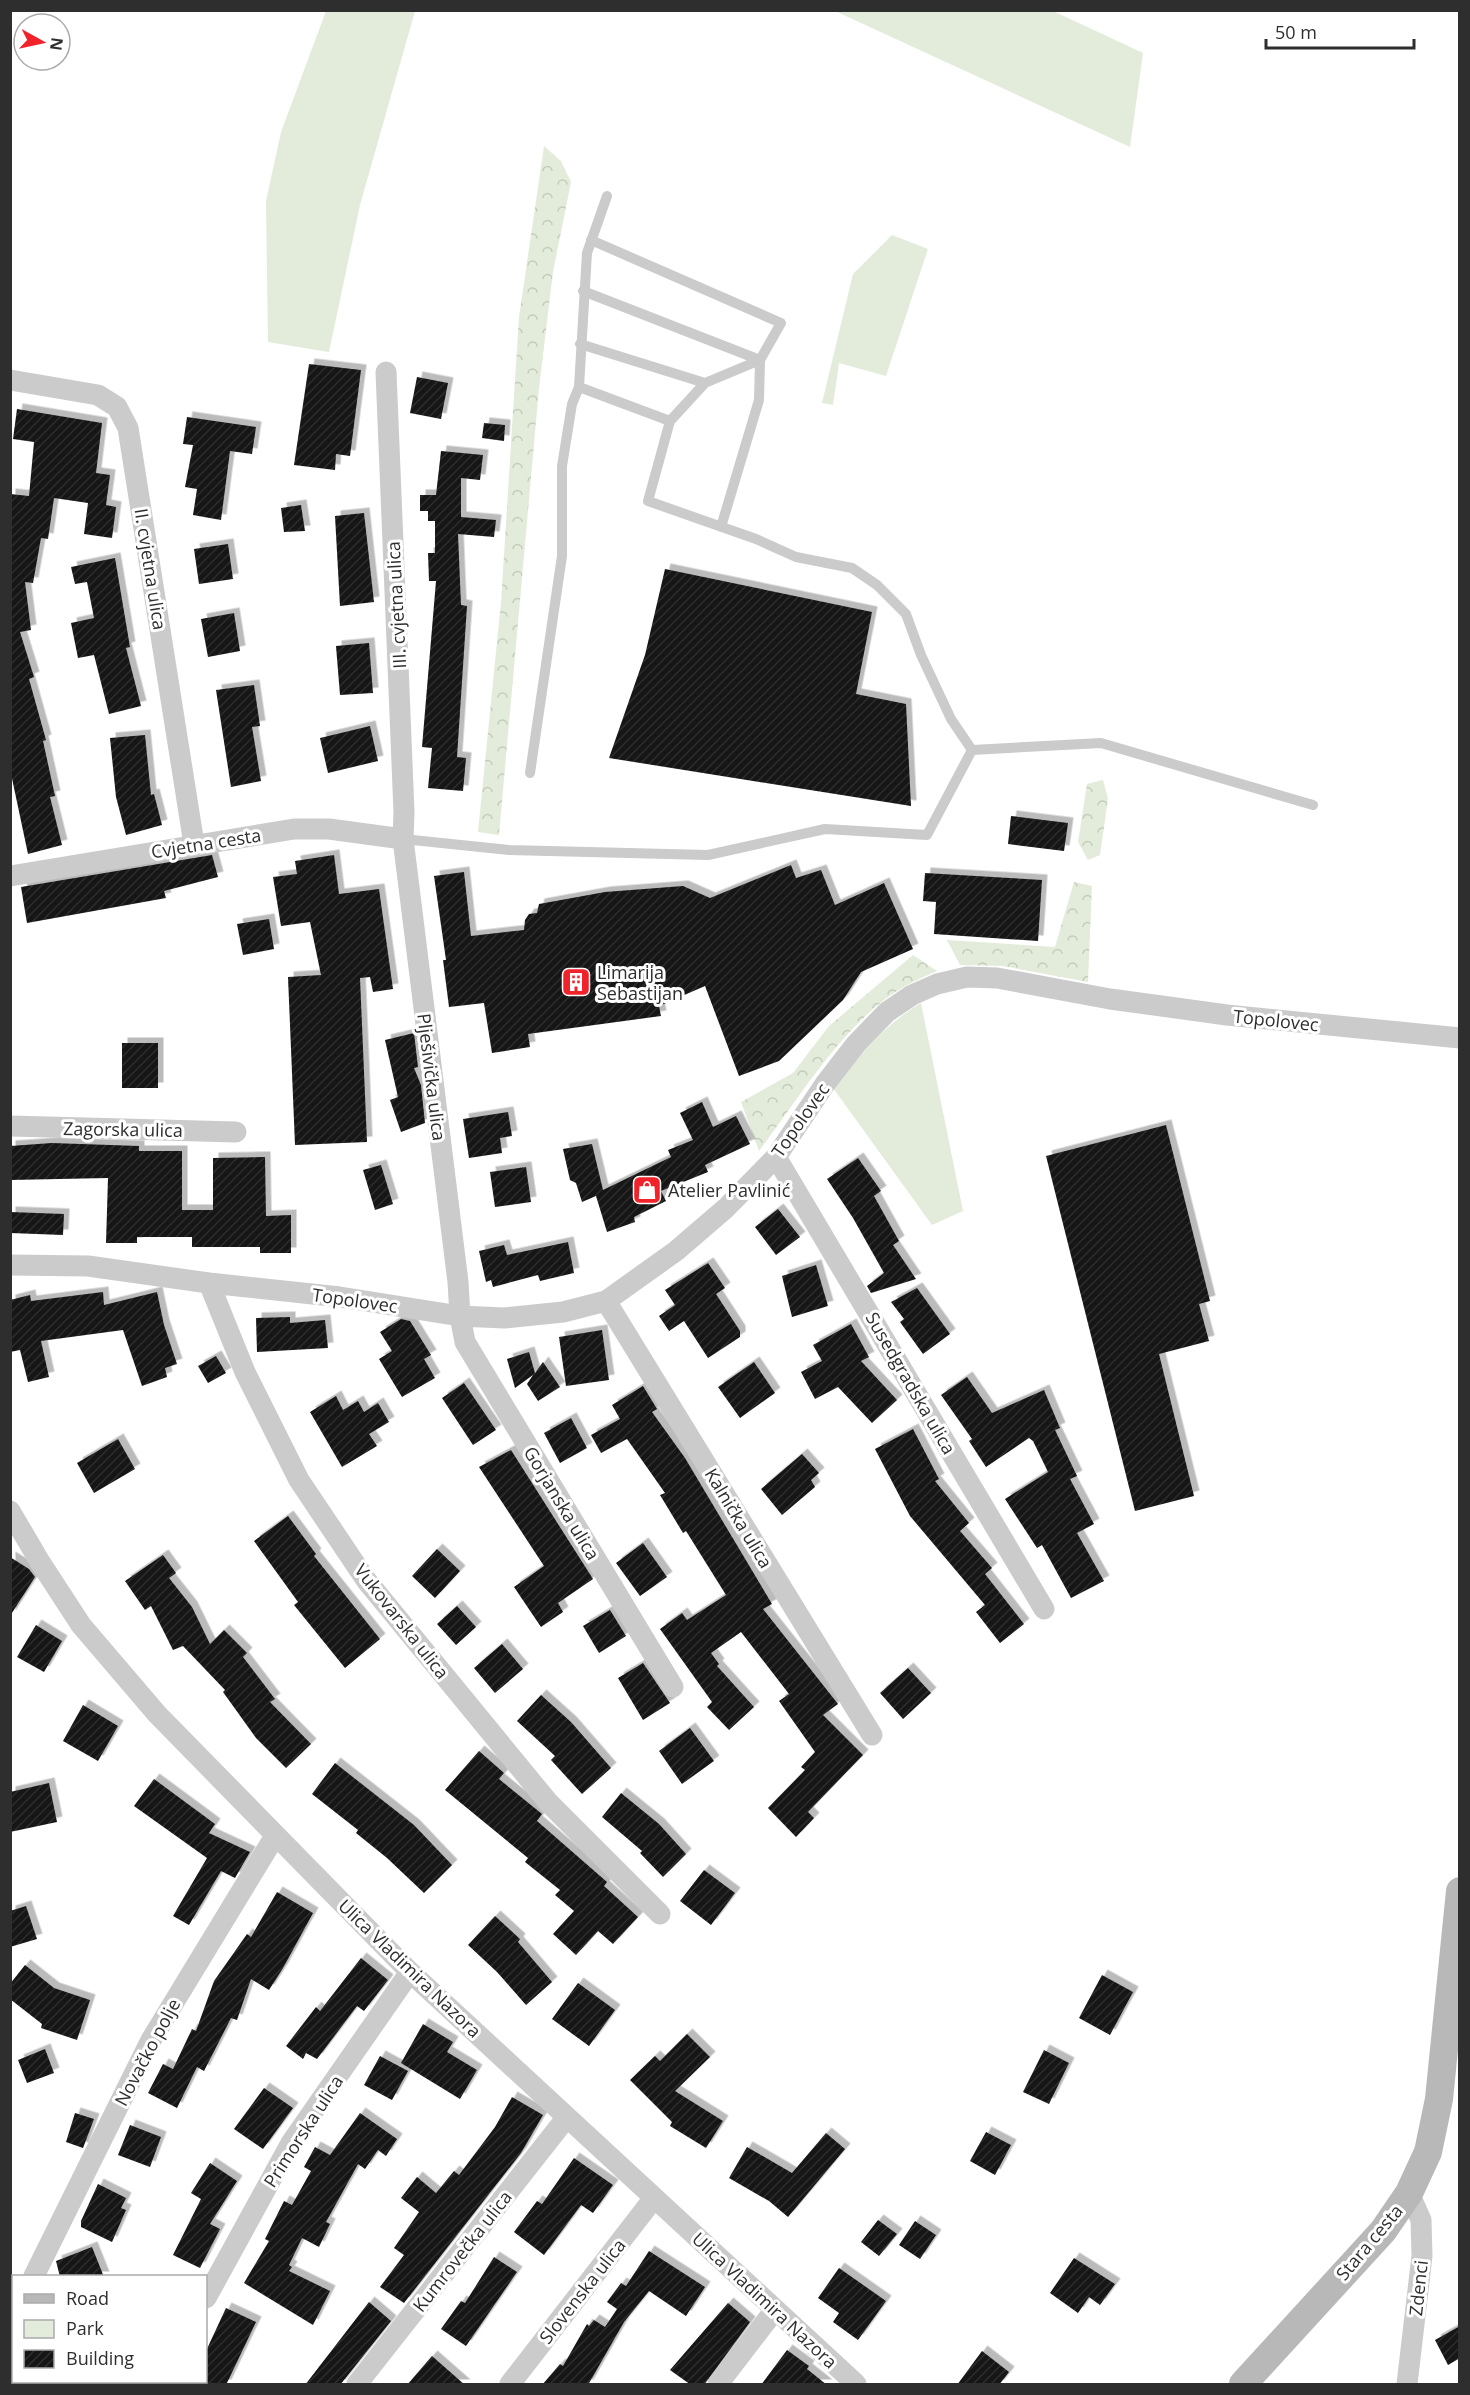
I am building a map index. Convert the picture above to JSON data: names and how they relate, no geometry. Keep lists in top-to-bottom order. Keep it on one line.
{"streets":{"main road":["Stara cesta"],"street":["II. cvjetna ulica","III. cvjetna ulica","Cvjetna cesta","Topolovec","Plješivička ulica","Zagorska ulica","Susedgradska ulica","Gorjanska ulica","Kalnička ulica","Vukovarska ulica","Ulica Vladimira Nazora","Novačko polje","Primorska ulica","Kumrovečka ulica","Zdenci","Slovenska ulica"]},"crossings":[["II. cvjetna ulica","Cvjetna cesta"],["III. cvjetna ulica","Cvjetna cesta"],["III. cvjetna ulica","Plješivička ulica"],["Cvjetna cesta","Plješivička ulica"],["Topolovec","Plješivička ulica"],["Topolovec","Susedgradska ulica"],["Topolovec","Gorjanska ulica"],["Topolovec","Kalnička ulica"],["Topolovec","Vukovarska ulica"],["Plješivička ulica","Gorjanska ulica"],["Ulica Vladimira Nazora","Novačko polje"],["Ulica Vladimira Nazora","Primorska ulica"],["Ulica Vladimira Nazora","Kumrovečka ulica"],["Ulica Vladimira Nazora","Slovenska ulica"],["Stara cesta","Zdenci"]],"places":{"building":["Limarija Sebastijan"],"shop":["Atelier Pavlinić"]},"legend":["Road","Park","Building"],"scale_bar":"50 m","north":"right"}
